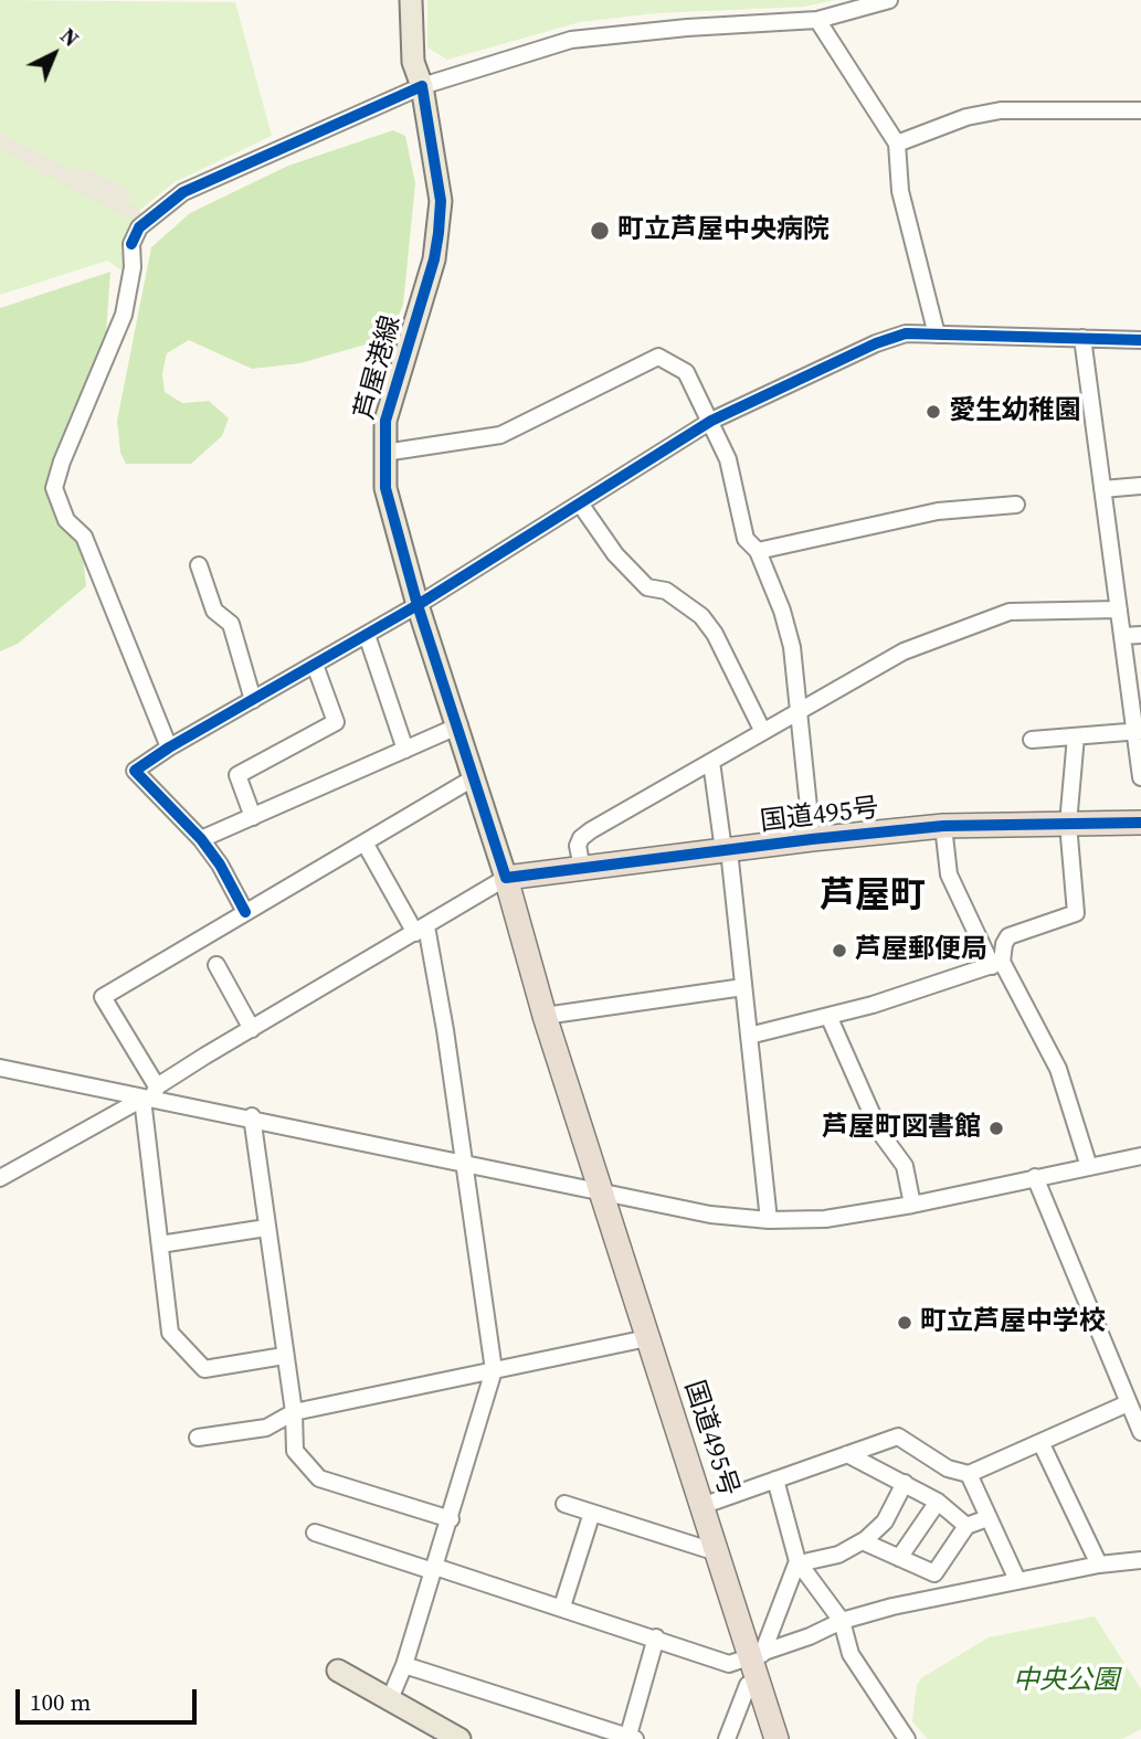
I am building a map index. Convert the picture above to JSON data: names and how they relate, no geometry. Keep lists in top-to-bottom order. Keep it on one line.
{"streets":{"highway":["国道495号"],"main road":["芦屋港線"]},"crossings":[["芦屋港線","国道495号"]],"districts":["芦屋町"],"parks":["中央公園"],"places":["町立芦屋中央病院","愛生幼稚園","芦屋郵便局","芦屋町図書館","町立芦屋中学校"],"scale_bar":"100 m","north":"top right"}
